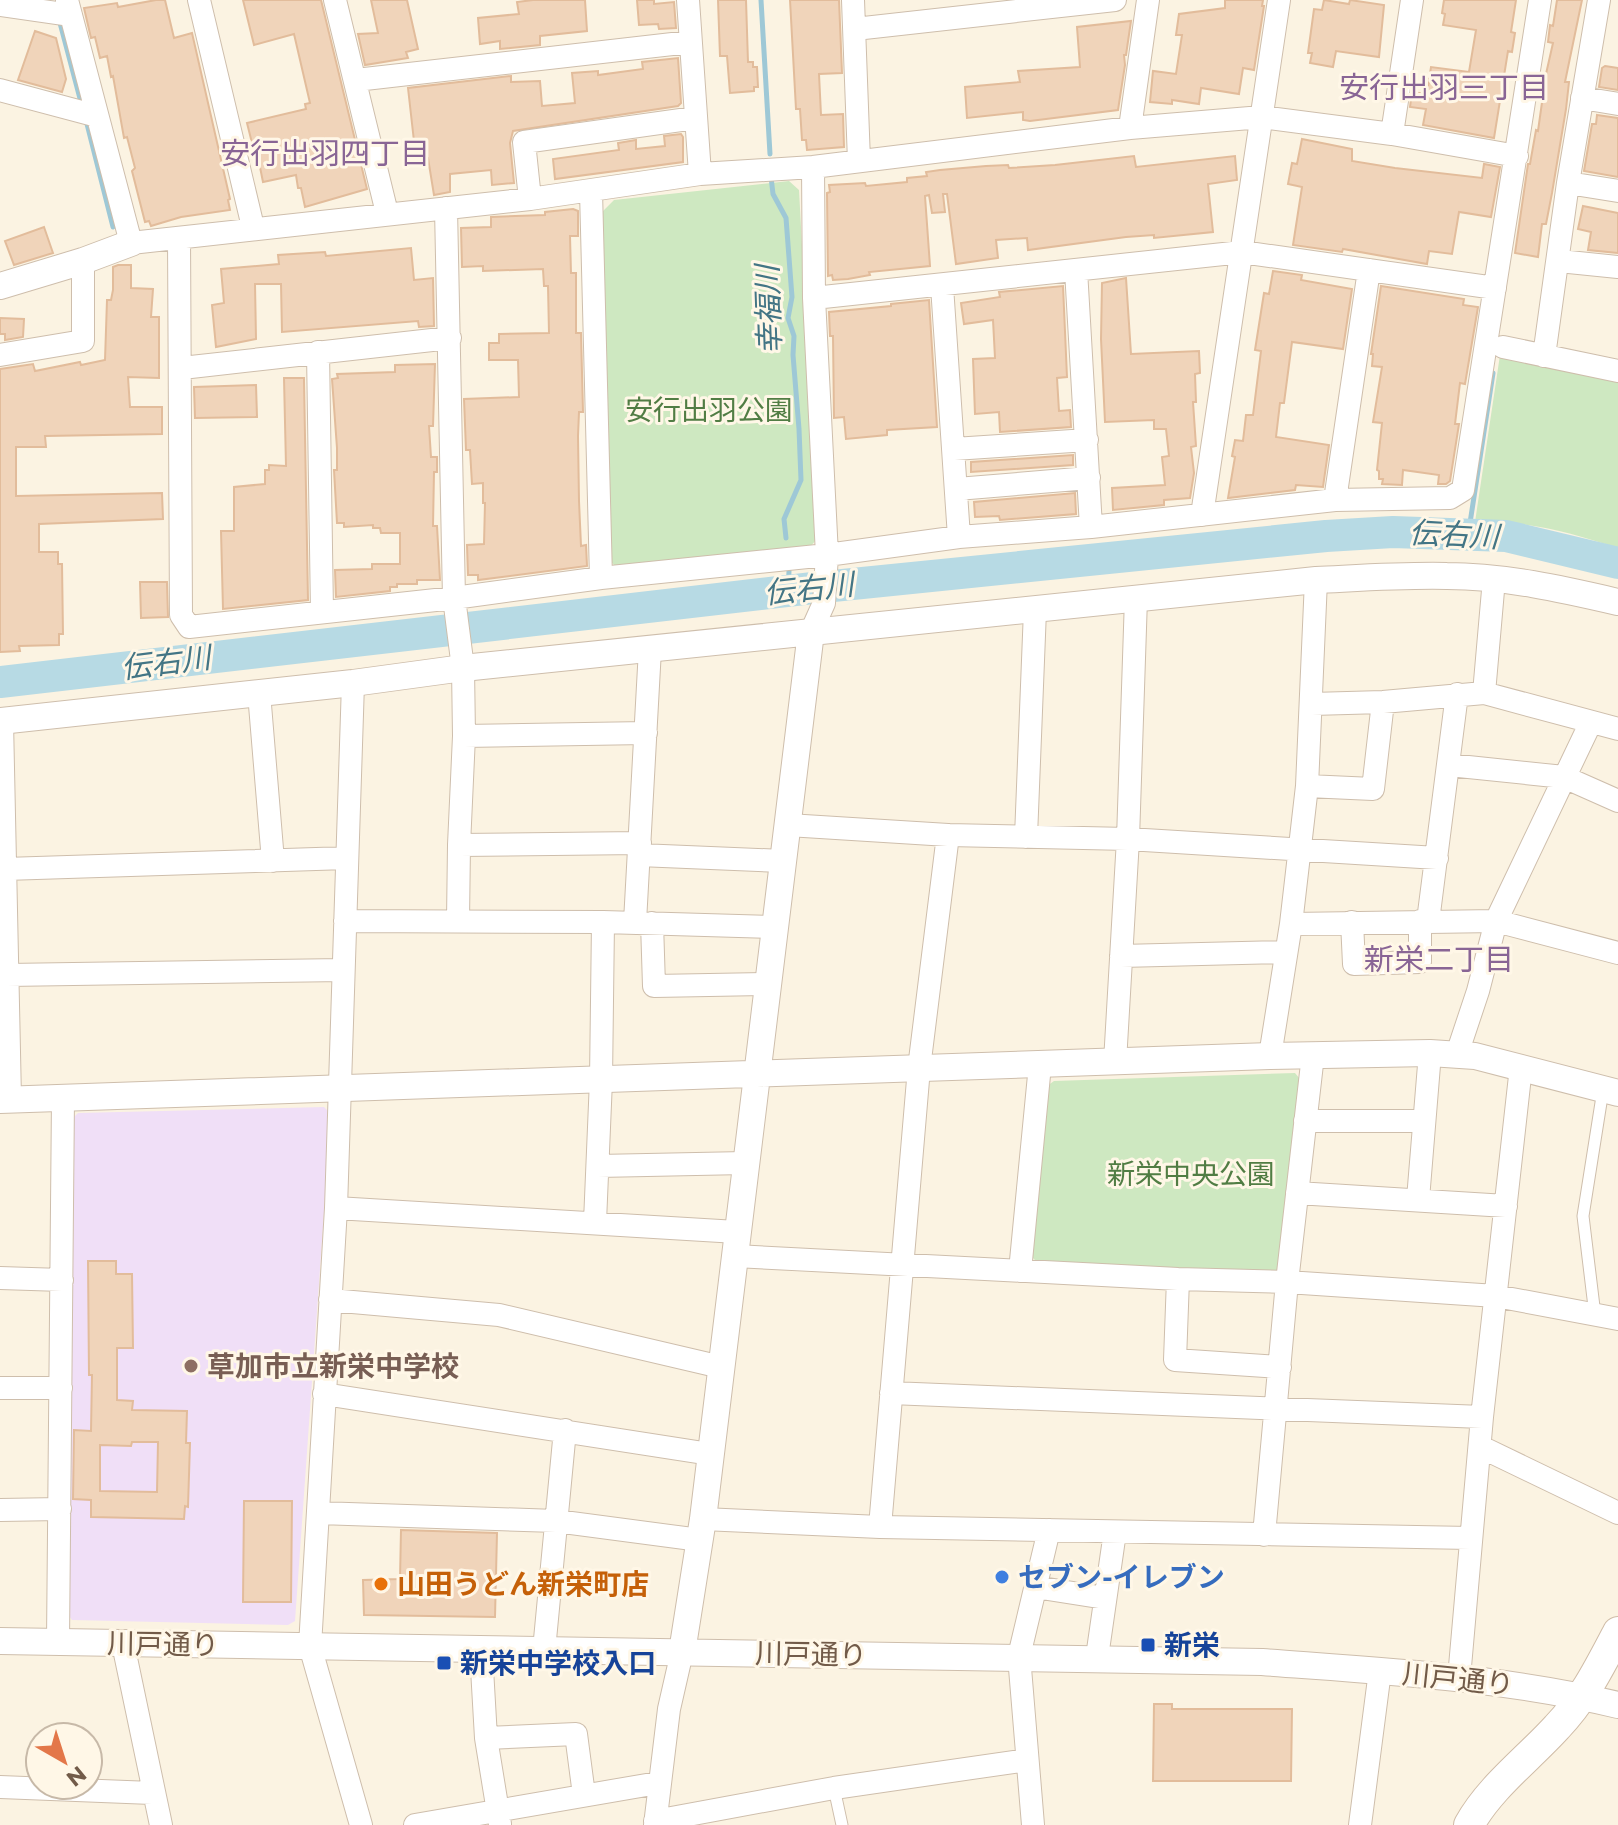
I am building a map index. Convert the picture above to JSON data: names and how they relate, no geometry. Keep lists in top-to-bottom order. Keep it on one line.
{"streets":{"street":["川戸通り"]},"districts":["安行出羽三丁目","安行出羽四丁目","新栄二丁目"],"water":["幸福川","伝右川"],"parks":["安行出羽公園","新栄中央公園"],"places":{"other":["草加市立新栄中学校","セブン-イレブン","山田うどん新栄町店"],"transit":["新栄","新栄中学校入口"]},"north":"bottom right"}
